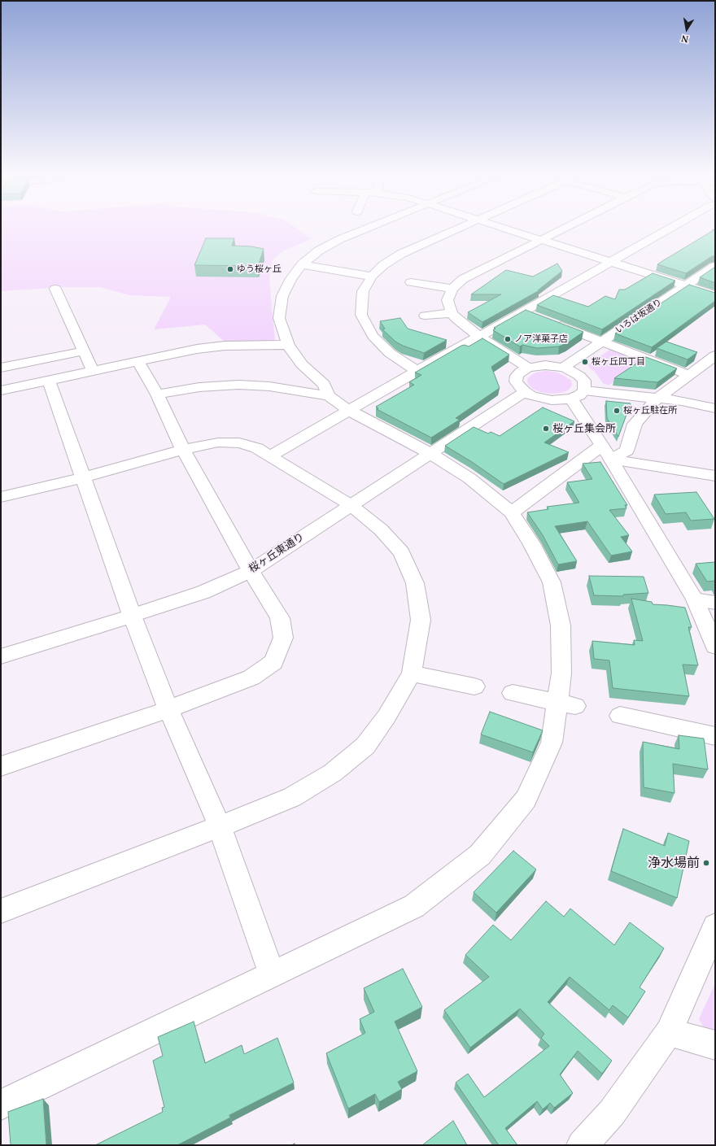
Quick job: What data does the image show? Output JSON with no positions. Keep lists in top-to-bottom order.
{
  "streets": {
    "street": ["いろは坂通り", "桜ヶ丘東通り"]
  },
  "places": [
    "ゆう桜ヶ丘",
    "ノア洋菓子店",
    "桜ヶ丘四丁目",
    "桜ヶ丘駐在所",
    "桜ヶ丘集会所",
    "浄水場前"
  ],
  "north": "bottom"
}
